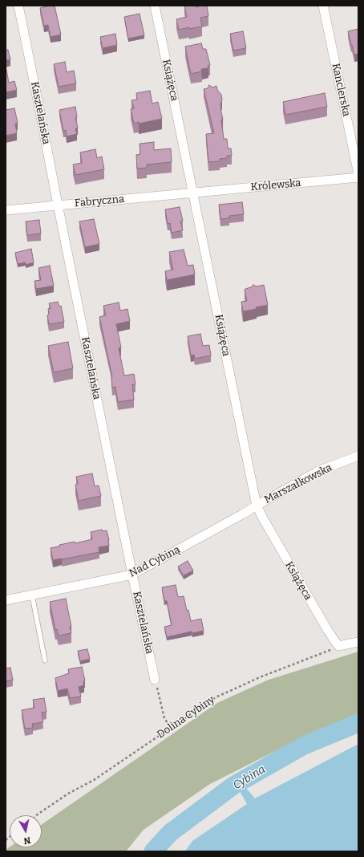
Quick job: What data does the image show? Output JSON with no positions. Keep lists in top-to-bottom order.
{
  "streets": {
    "street": [
      "Książęca",
      "Kanclerska",
      "Kasztelańska",
      "Królewska",
      "Fabryczna",
      "Marszałkowska",
      "Nad Cybiną"
    ],
    "path": ["Dolina Cybiny"]
  },
  "crossings": [
    ["Książęca", "Królewska"],
    ["Książęca", "Fabryczna"],
    ["Książęca", "Marszałkowska"],
    ["Książęca", "Nad Cybiną"],
    ["Książęca", "Dolina Cybiny"],
    ["Kasztelańska", "Fabryczna"],
    ["Kasztelańska", "Nad Cybiną"],
    ["Królewska", "Fabryczna"],
    ["Marszałkowska", "Nad Cybiną"]
  ],
  "water": ["Cybina"],
  "north": "bottom"
}
